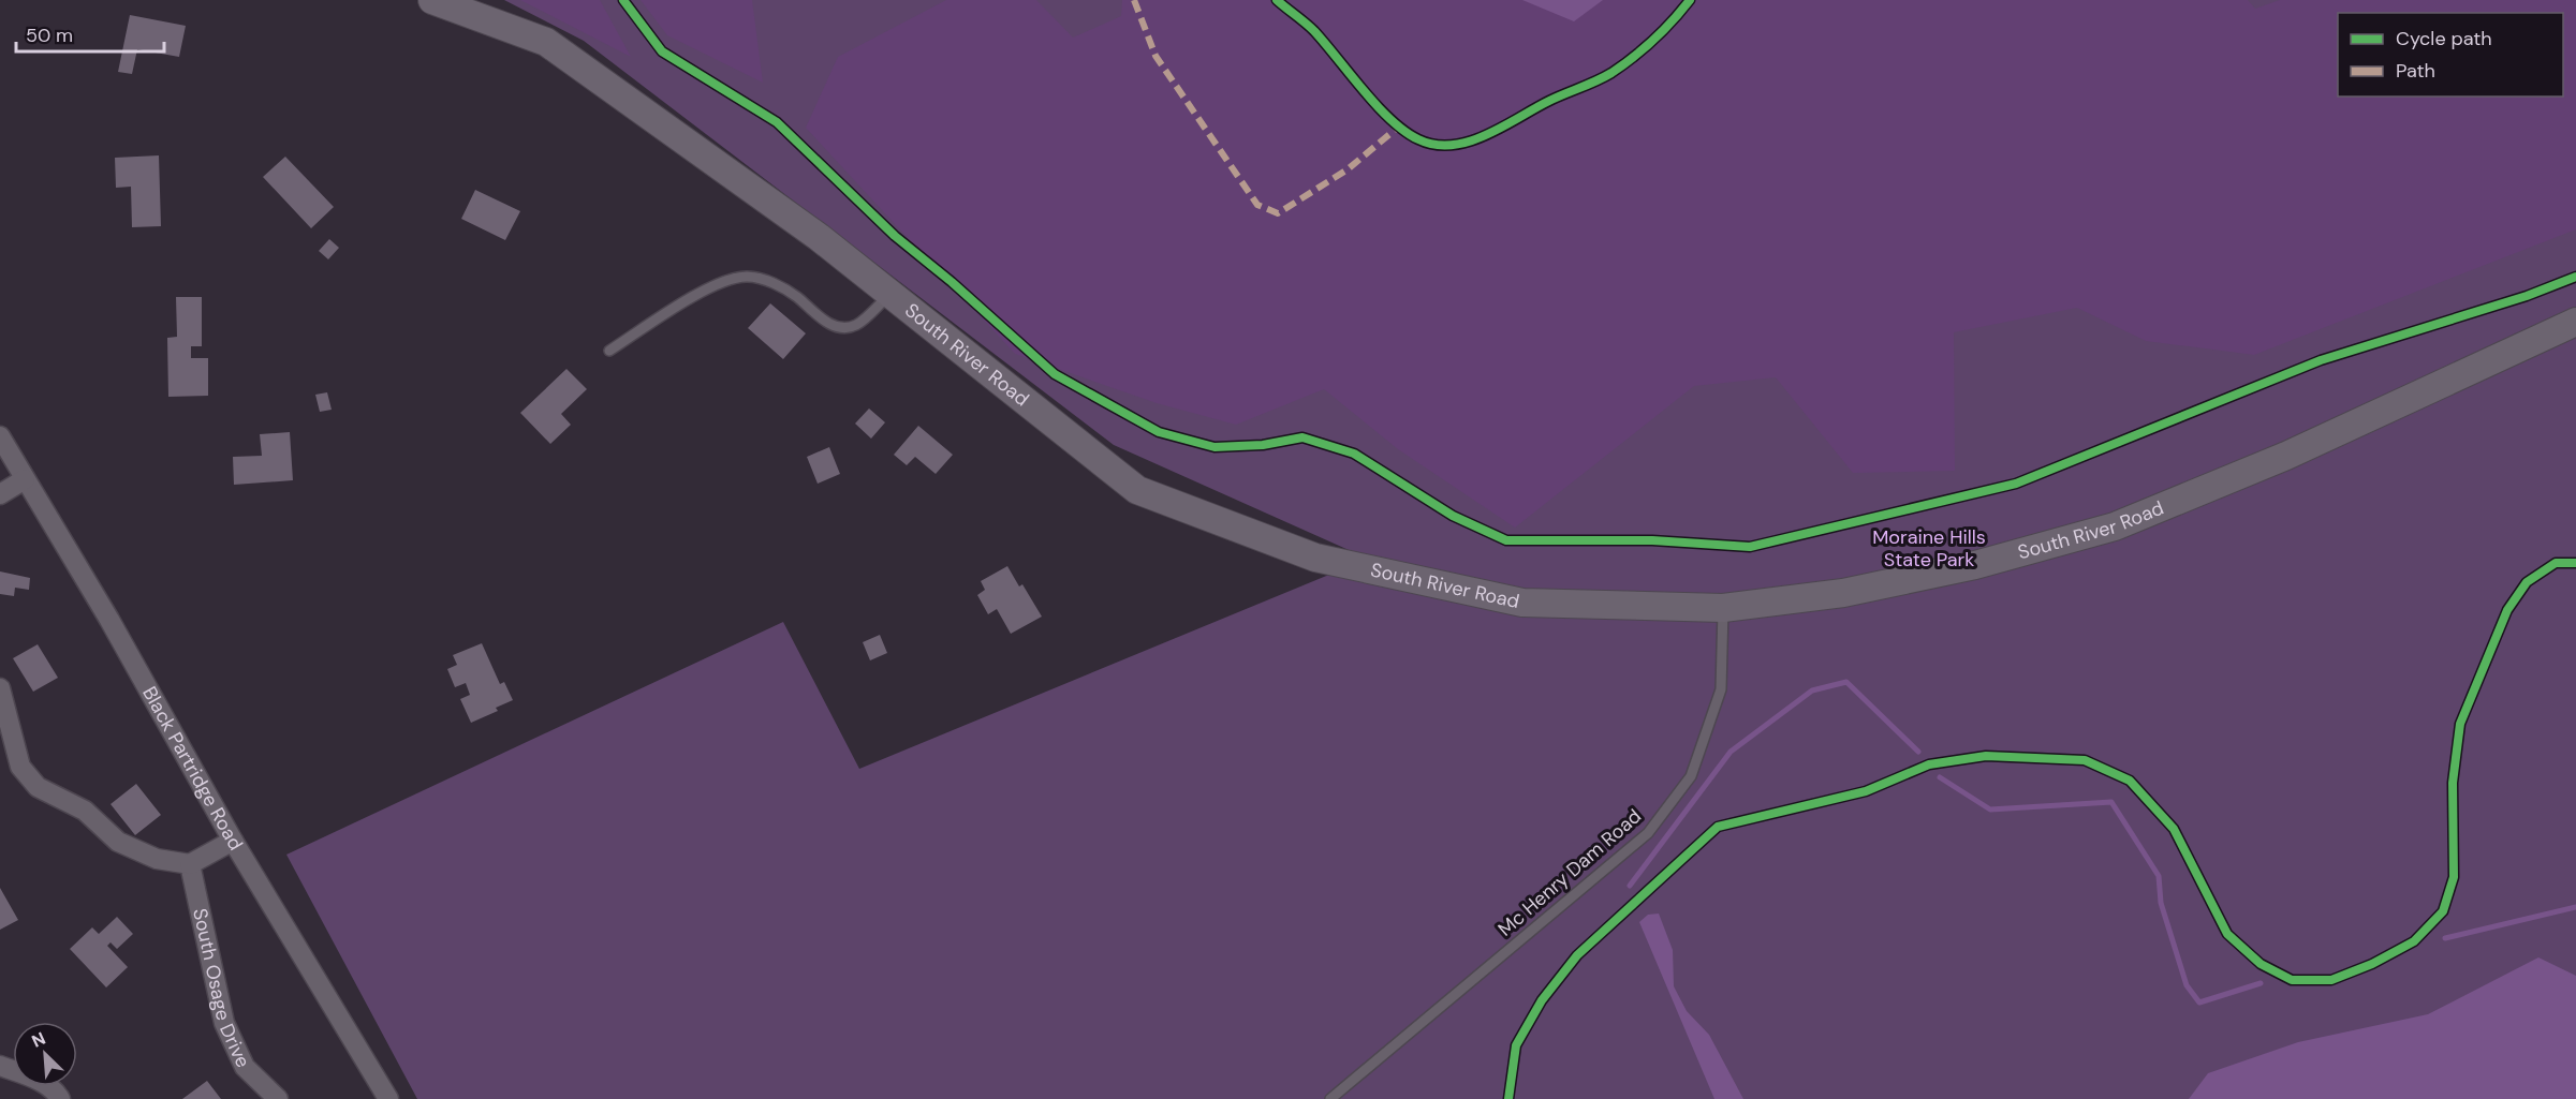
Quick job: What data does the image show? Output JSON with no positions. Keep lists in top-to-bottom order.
{
  "streets": {
    "street": ["South River Road", "Black Partridge Road", "South Osage Drive"],
    "lane": ["Mc Henry Dam Road"]
  },
  "crossings": [
    ["South River Road", "Mc Henry Dam Road"]
  ],
  "parks": ["Moraine Hills State Park"],
  "legend": ["Cycle path", "Path"],
  "scale_bar": "50 m",
  "north": "top left"
}
